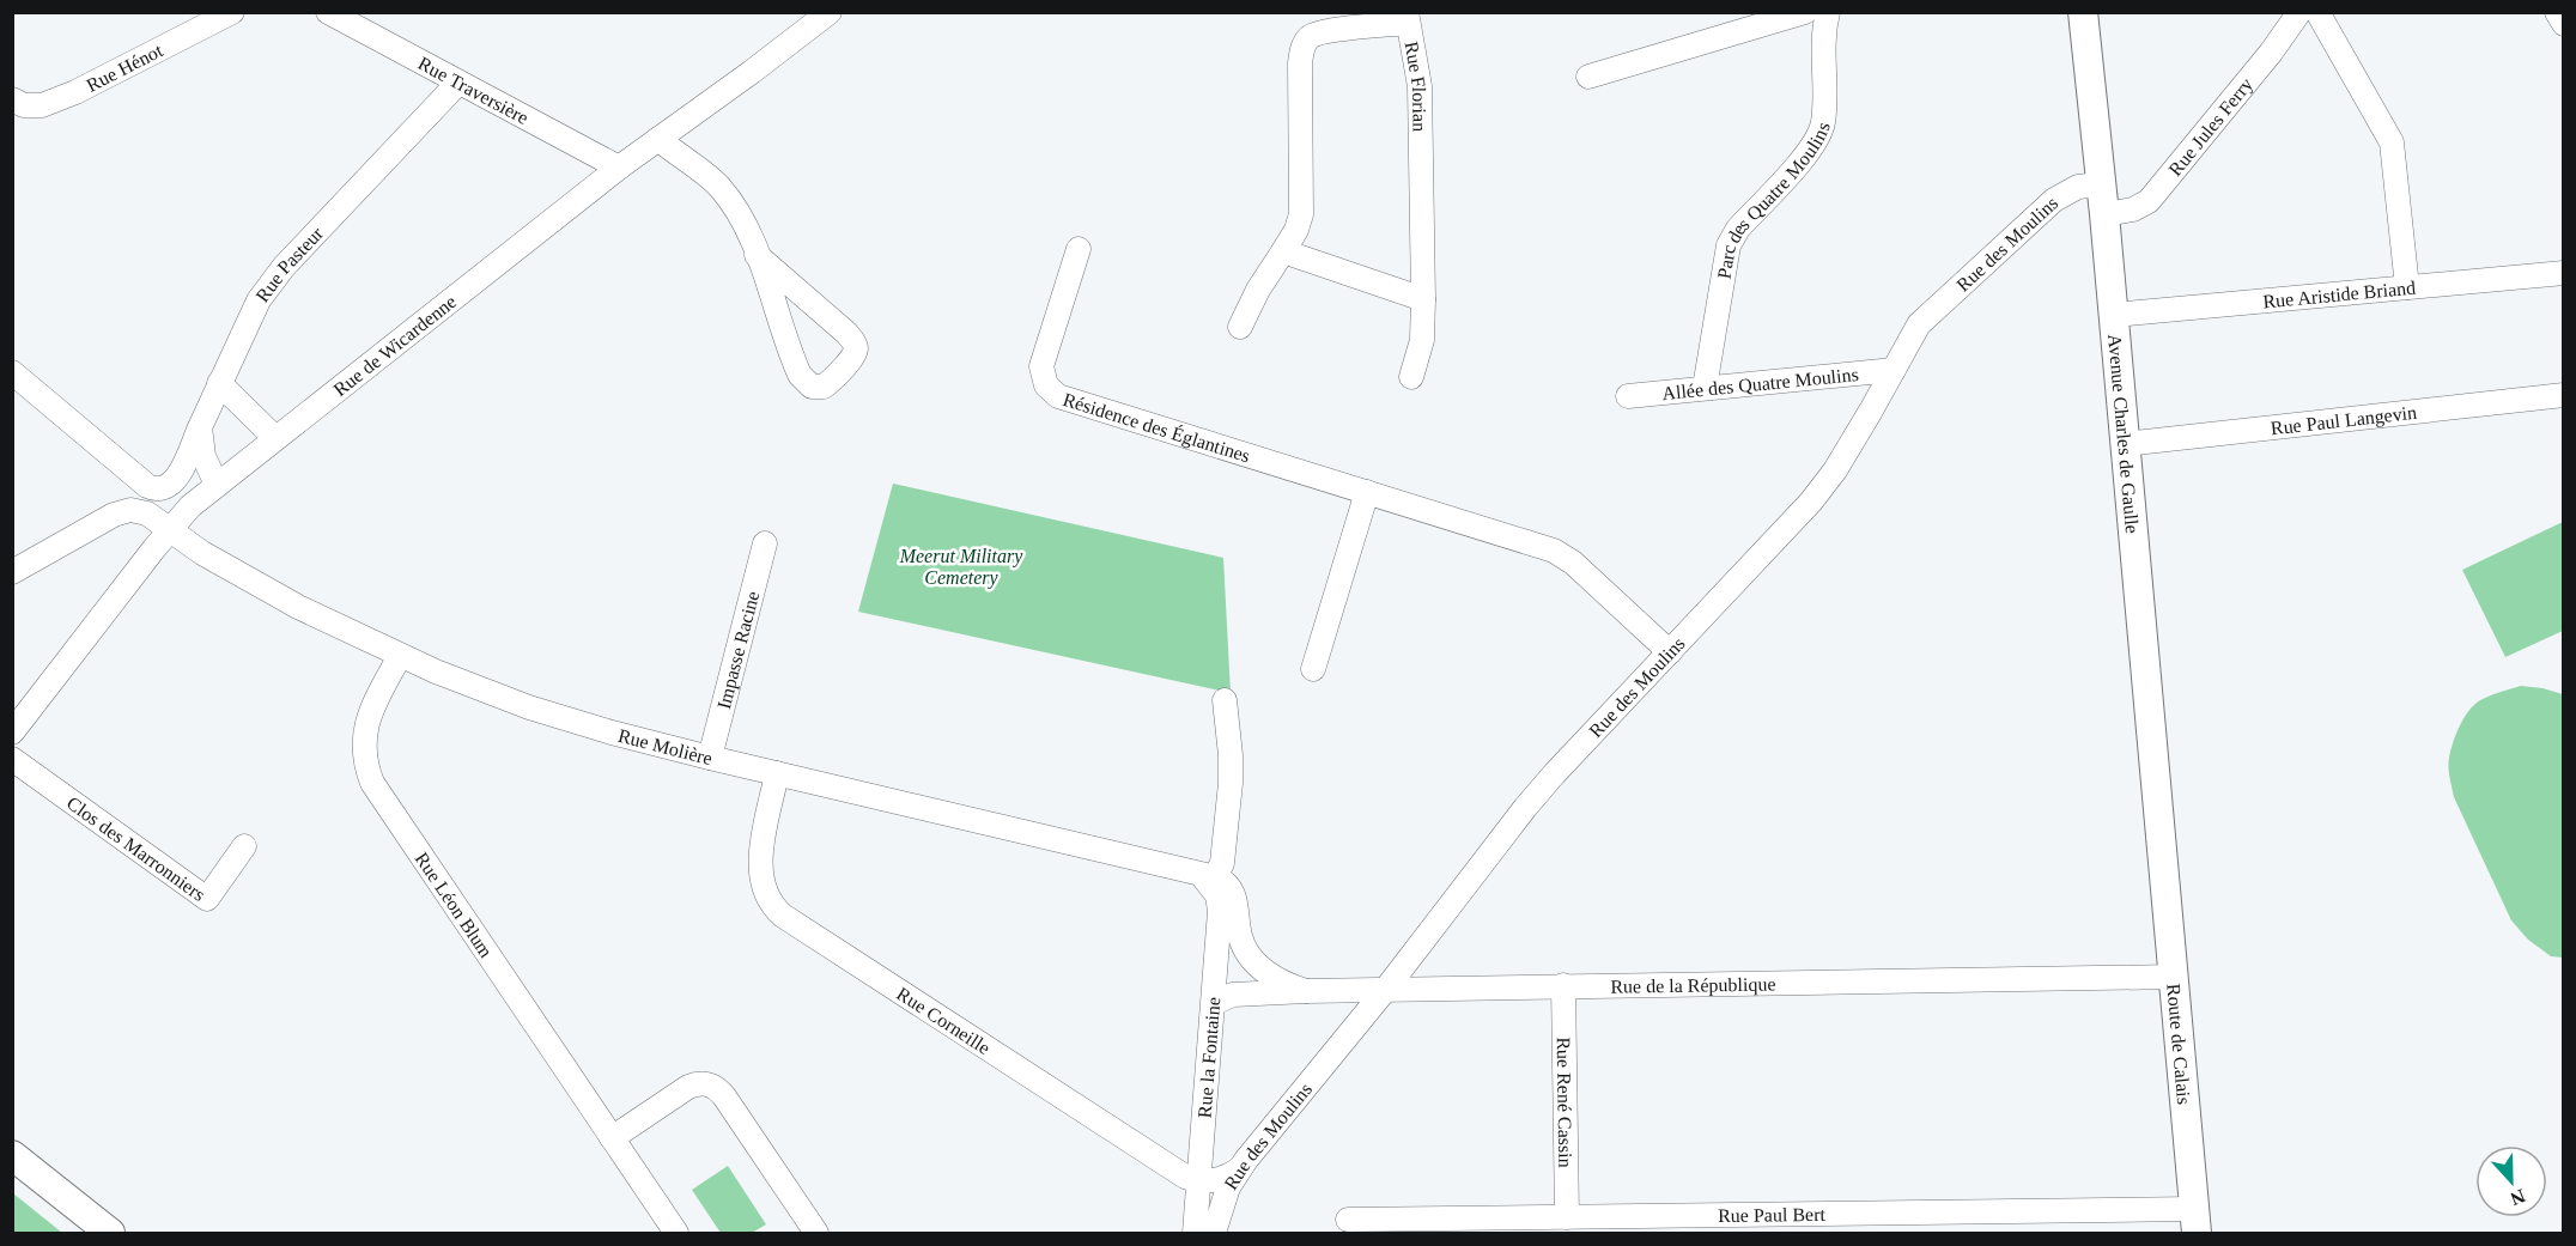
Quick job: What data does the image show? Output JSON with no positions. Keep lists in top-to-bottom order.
{
  "streets": {
    "main road": ["Avenue Charles de Gaulle", "Route de Calais"],
    "street": [
      "Rue Hénot",
      "Rue Florian",
      "Rue Traversière",
      "Rue Jules Ferry",
      "Parc des Quatre Moulins",
      "Rue des Moulins",
      "Rue Pasteur",
      "Rue Aristide Briand",
      "Rue de Wicardenne",
      "Allée des Quatre Moulins",
      "Rue Paul Langevin",
      "Résidence des Églantines",
      "Impasse Racine",
      "Rue Molière",
      "Clos des Marronniers",
      "Rue Léon Blum",
      "Rue de la République",
      "Rue Corneille",
      "Rue la Fontaine",
      "Rue René Cassin",
      "Rue Paul Bert"
    ]
  },
  "crossings": [
    ["Rue Traversière", "Rue Pasteur"],
    ["Rue Traversière", "Rue de Wicardenne"],
    ["Rue Jules Ferry", "Avenue Charles de Gaulle"],
    ["Parc des Quatre Moulins", "Allée des Quatre Moulins"],
    ["Rue des Moulins", "Allée des Quatre Moulins"],
    ["Rue des Moulins", "Résidence des Églantines"],
    ["Rue des Moulins", "Avenue Charles de Gaulle"],
    ["Rue des Moulins", "Rue de la République"],
    ["Rue Aristide Briand", "Avenue Charles de Gaulle"],
    ["Rue de Wicardenne", "Rue Molière"],
    ["Rue Paul Langevin", "Avenue Charles de Gaulle"],
    ["Avenue Charles de Gaulle", "Route de Calais"],
    ["Impasse Racine", "Rue Molière"],
    ["Rue Molière", "Rue Léon Blum"],
    ["Rue Molière", "Rue Corneille"],
    ["Rue Molière", "Rue la Fontaine"],
    ["Rue de la République", "Route de Calais"],
    ["Rue de la République", "Rue la Fontaine"],
    ["Rue de la République", "Rue René Cassin"],
    ["Rue Corneille", "Rue la Fontaine"],
    ["Route de Calais", "Rue Paul Bert"],
    ["Rue René Cassin", "Rue Paul Bert"]
  ],
  "parks": ["Meerut Military Cemetery"],
  "north": "bottom"
}
